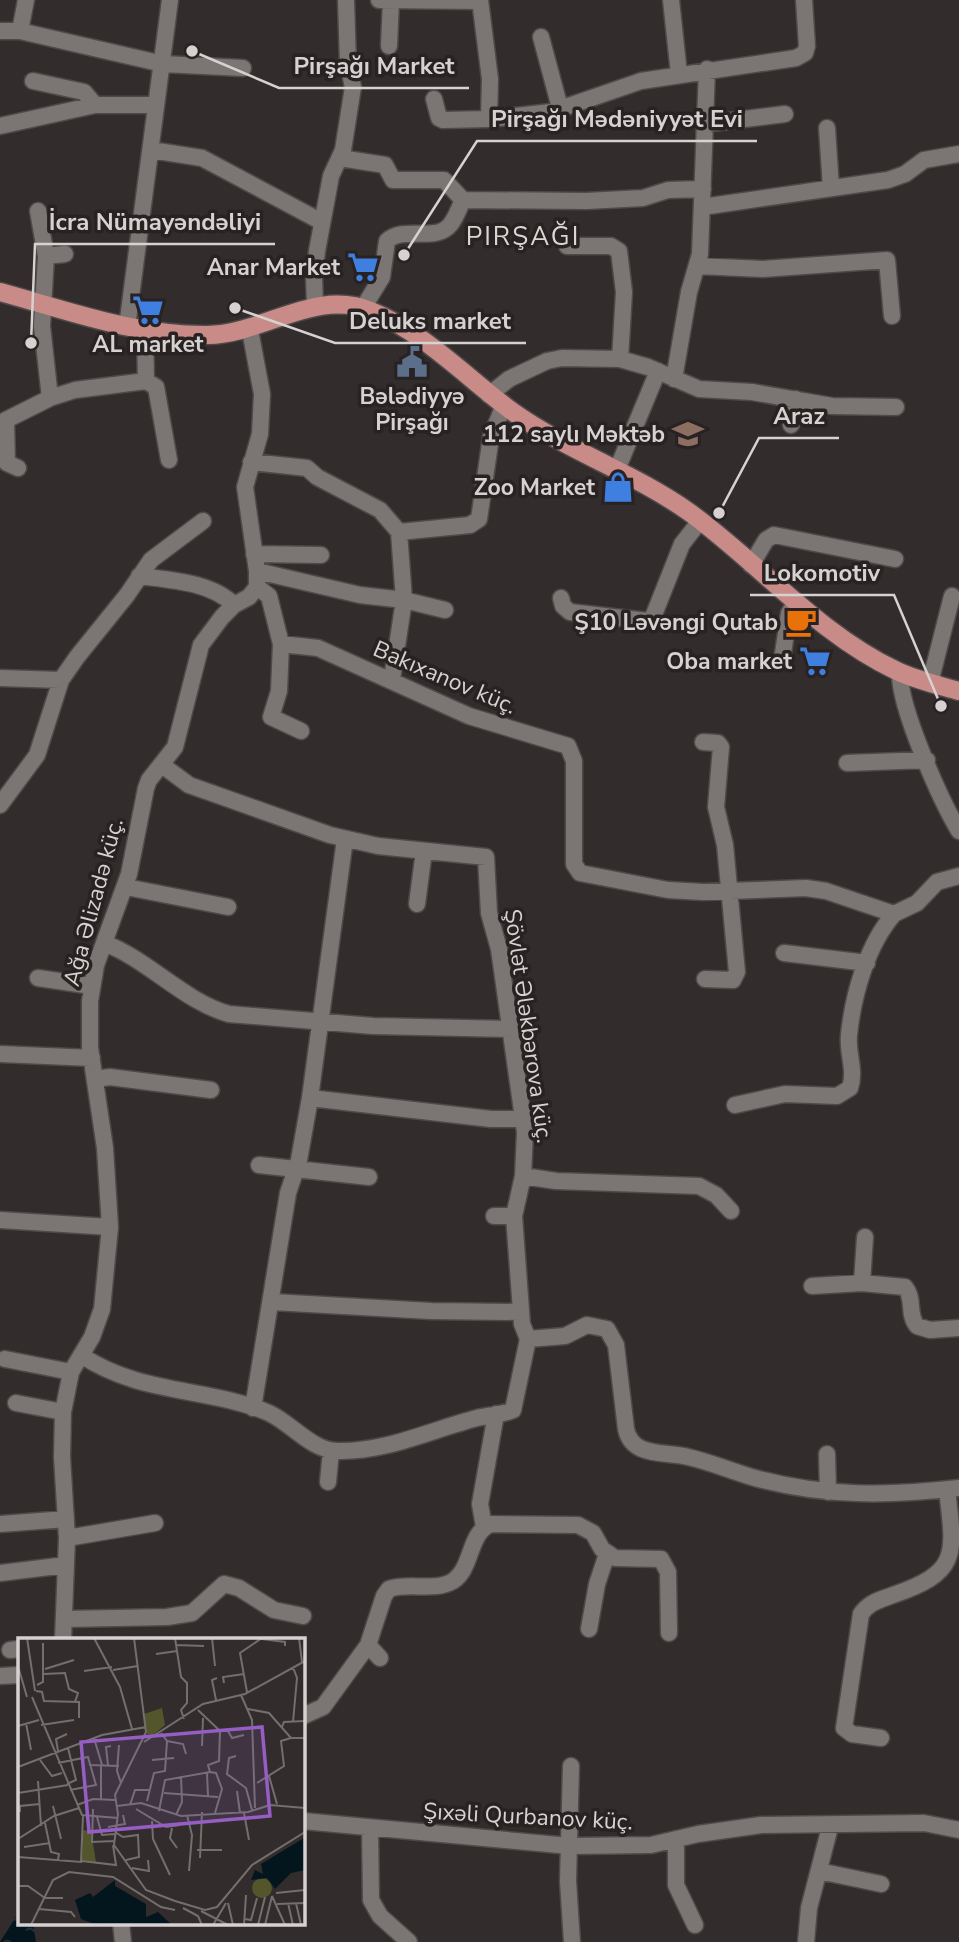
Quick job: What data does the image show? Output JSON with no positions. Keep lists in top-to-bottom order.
{
  "streets": {
    "street": [
      "Bakıxanov küç.",
      "Ağa Əlizadə küç.",
      "Şövlət Ələkbərova küç.",
      "Şıxəli Qurbanov küç."
    ]
  },
  "crossings": [
    ["Ağa Əlizadə küç.", "Şövlət Ələkbərova küç."]
  ],
  "districts": ["PIRŞAĞI"],
  "places": {
    "other": [
      "Pirşağı Market",
      "Pirşağı Mədəniyyət Evi",
      "Deluks market",
      "İcra Nümayəndəliyi",
      "Araz",
      "Lokomotiv"
    ],
    "supermarket": ["Anar Market", "AL market", "Oba market"],
    "public building": ["Bələdiyyə Pirşağı"],
    "school or university": ["112 saylı Məktəb"],
    "shop": ["Zoo Market"],
    "cafe": ["Ş10 Ləvəngi Qutab"]
  }
}
